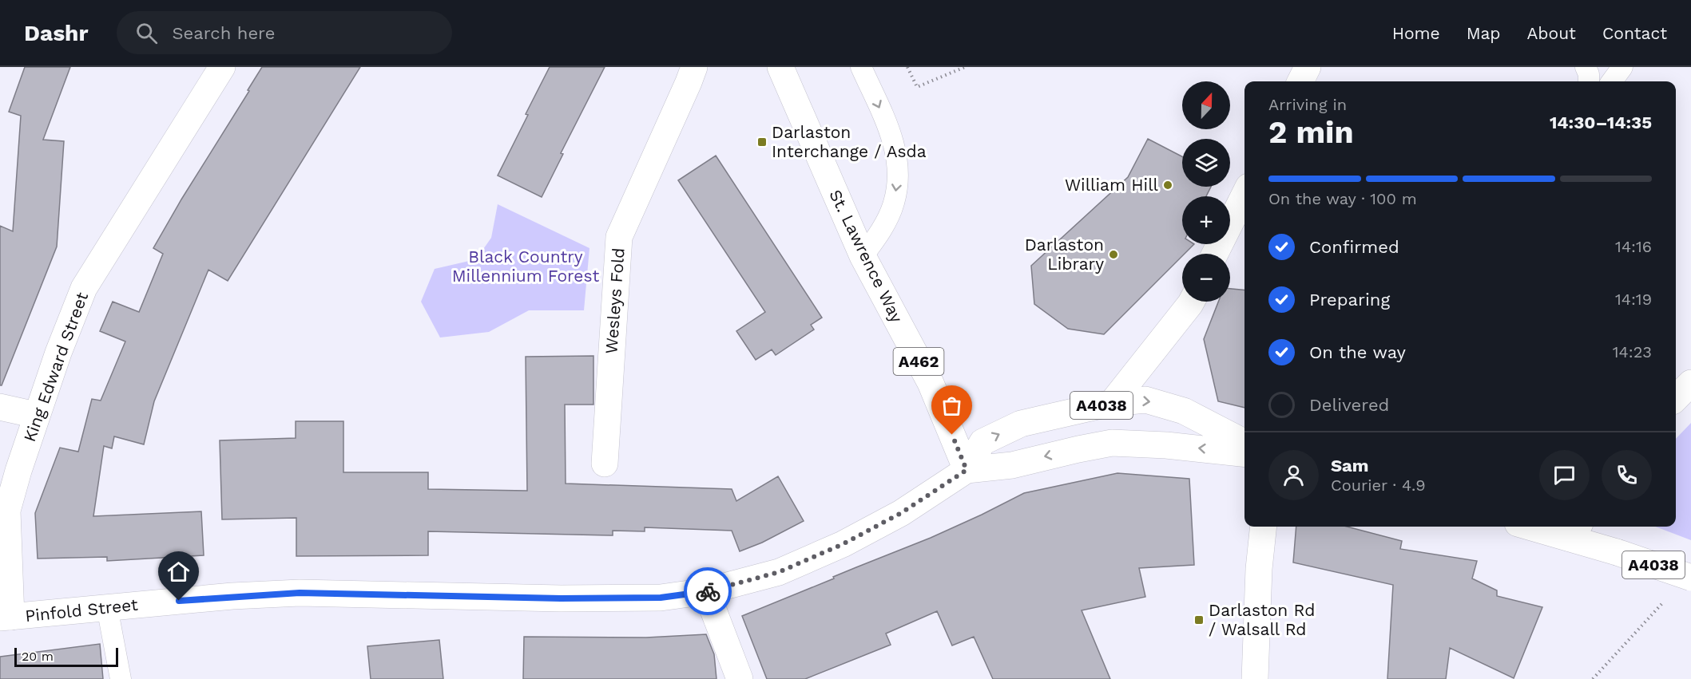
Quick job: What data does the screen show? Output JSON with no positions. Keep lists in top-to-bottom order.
{
  "streets": {
    "main road": [
      "St. Lawrence Way",
      "Wesleys Fold",
      "A462",
      "King Edward Street",
      "A4038",
      "Pinfold Street"
    ]
  },
  "crossings": [
    ["St. Lawrence Way", "A4038"],
    ["St. Lawrence Way", "Pinfold Street"],
    ["King Edward Street", "Pinfold Street"],
    ["A4038", "Pinfold Street"]
  ],
  "parks": ["Black Country Millennium Forest"],
  "places": {
    "transit": ["Darlaston Interchange / Asda", "Darlaston Rd / Walsall Rd"],
    "other": ["William Hill", "Darlaston Library"]
  },
  "scale_bar": "20 m",
  "north": "top",
  "page": {
    "header": "Dashr",
    "search": "Search here",
    "nav": [
      "Home",
      "Map",
      "About",
      "Contact"
    ],
    "map_buttons": ["+", "−"],
    "heading": ["2 min", "Arriving in", "14:30–14:35"],
    "panel": ["Sam", "Courier · 4.9"],
    "bar": "On the way · 100 m",
    "list": [
      ["Confirmed", "14:16"],
      ["Preparing", "14:19"],
      ["On the way", "14:23"],
      "Delivered"
    ],
    "scale": "20 m"
  }
}
